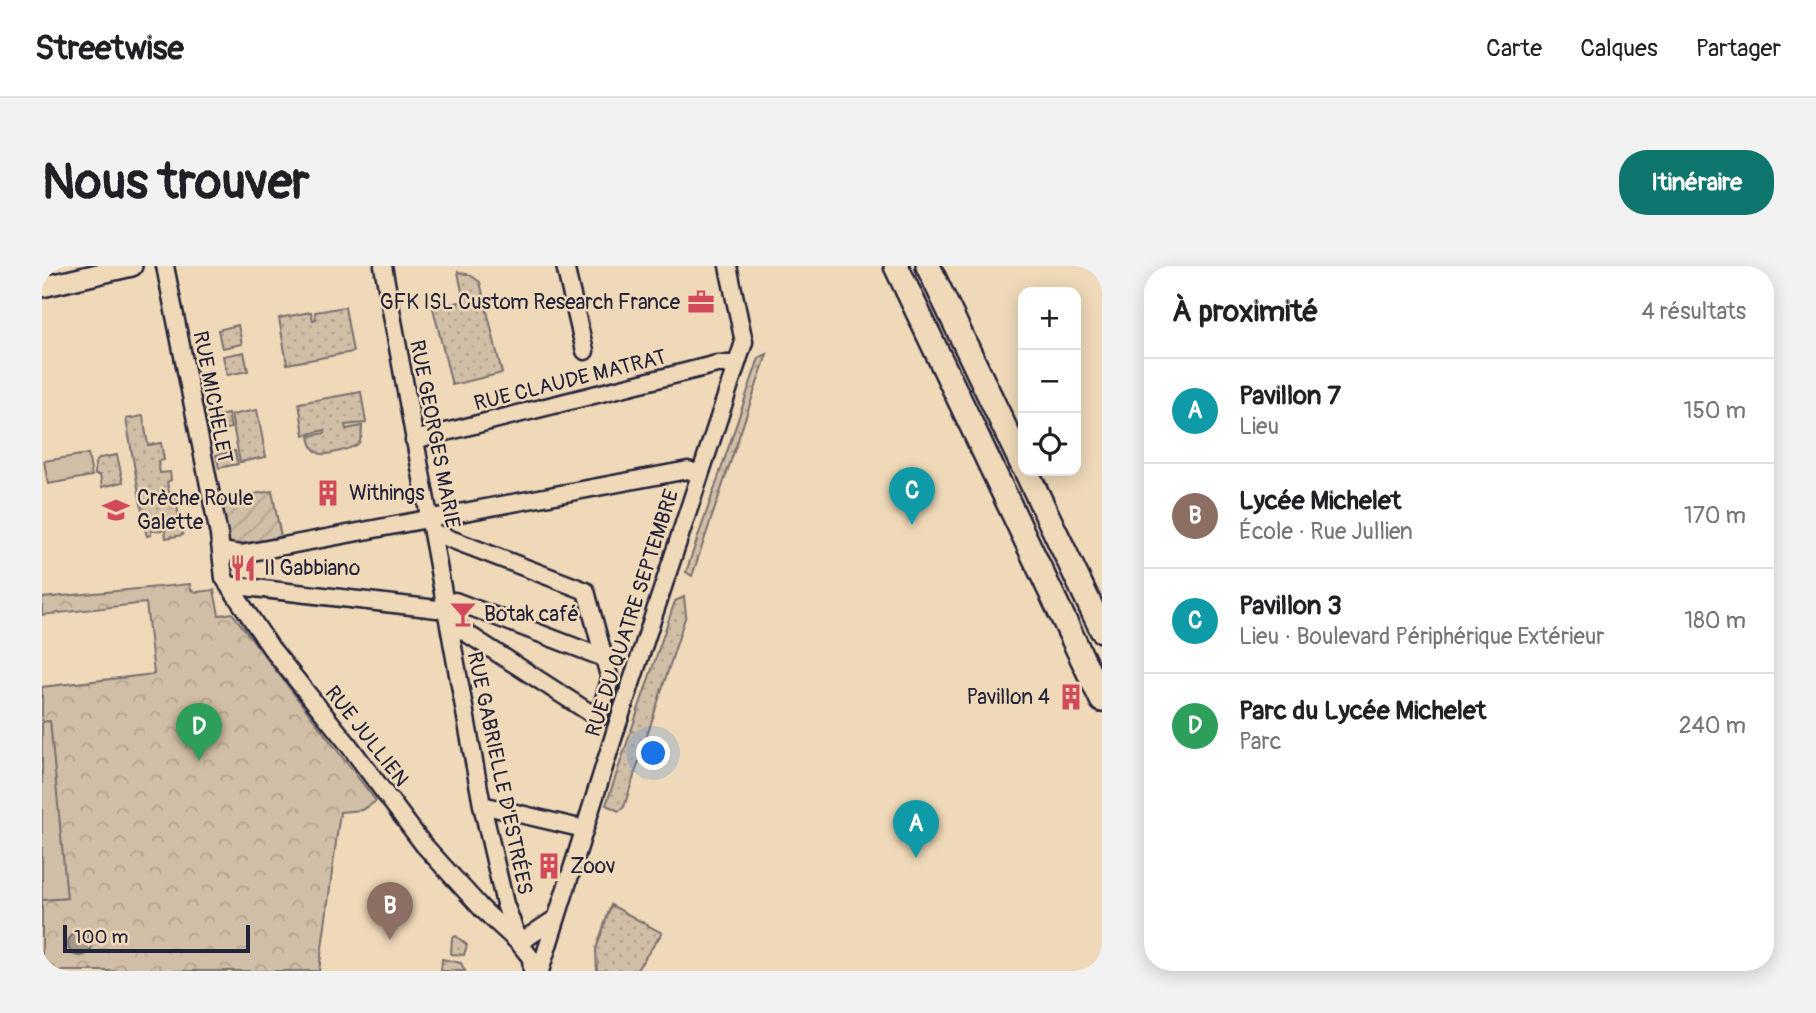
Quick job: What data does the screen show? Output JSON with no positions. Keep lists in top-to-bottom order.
{
  "streets": {
    "street": [
      "RUE CLAUDE MATRAT",
      "RUE MICHELET",
      "RUE GEORGES MARIE",
      "RUE DU QUATRE SEPTEMBRE",
      "RUE JULLIEN",
      "RUE GABRIELLE D'ESTRÉES"
    ]
  },
  "crossings": [
    ["RUE CLAUDE MATRAT", "RUE GEORGES MARIE"],
    ["RUE CLAUDE MATRAT", "RUE DU QUATRE SEPTEMBRE"],
    ["RUE MICHELET", "RUE JULLIEN"],
    ["RUE GEORGES MARIE", "RUE GABRIELLE D'ESTRÉES"],
    ["RUE JULLIEN", "RUE GABRIELLE D'ESTRÉES"]
  ],
  "places": {
    "office": ["GFK ISL Custom Research France"],
    "building": ["Withings", "Pavillon 4", "Zoov"],
    "school or university": ["Crèche Roule Galette"],
    "restaurant": ["Il Gabbiano"],
    "bar": ["Botak café"]
  },
  "scale_bar": "100 m",
  "page": {
    "header": "Streetwise",
    "nav": ["Carte", "Calques", "Partager"],
    "buttons": "Itinéraire",
    "title": "Nous trouver",
    "heading": ["À proximité", "4 résultats"],
    "map_buttons": ["+", "−"],
    "list": [
      {
        "mark": "A",
        "name": "Pavillon 7",
        "note": "Lieu",
        "value": "150 m"
      },
      {
        "mark": "B",
        "name": "Lycée Michelet",
        "note": "École · Rue Jullien",
        "value": "170 m"
      },
      {
        "mark": "C",
        "name": "Pavillon 3",
        "note": "Lieu · Boulevard Périphérique Extérieur",
        "value": "180 m"
      },
      {
        "mark": "D",
        "name": "Parc du Lycée Michelet",
        "note": "Parc",
        "value": "240 m"
      }
    ],
    "pins": [
      "C",
      "D",
      "A",
      "B"
    ],
    "scale": "100 m"
  }
}
